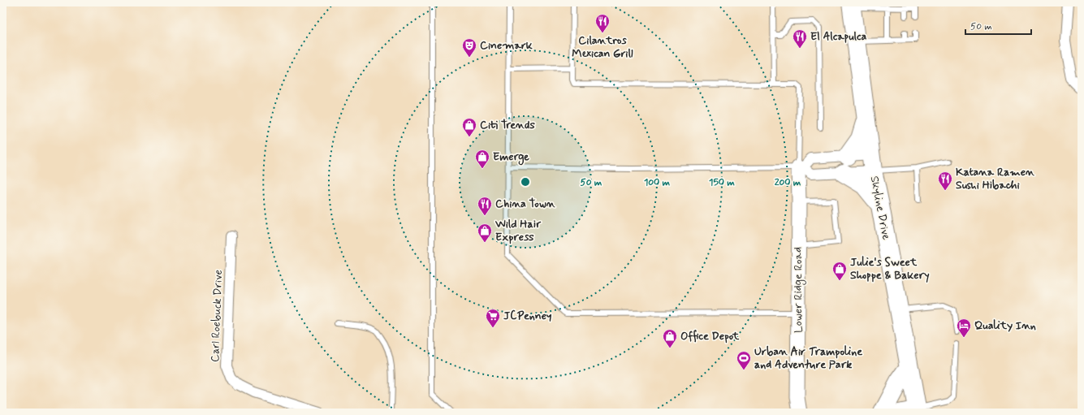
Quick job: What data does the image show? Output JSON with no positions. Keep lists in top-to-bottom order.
{
  "streets": {
    "highway": ["Skyline Drive"],
    "street": ["Lower Ridge Road", "Carl Roebuck Drive"]
  },
  "places": {
    "restaurant": [
      "Cilantros Mexican Grill",
      "El Alcapulca",
      "Katana Ramen Sushi Hibachi",
      "China Town"
    ],
    "theatre": ["Cinemark"],
    "shop": [
      "Citi Trends",
      "Emerge",
      "Wild Hair Express",
      "Julie's Sweet Shoppe & Bakery",
      "Office Depot"
    ],
    "supermarket": ["JCPenney"],
    "hotel": ["Quality Inn"],
    "sports": ["Urban Air Trampoline and Adventure Park"]
  },
  "scale_bar": "50 m",
  "rings": [
    "50 m",
    "100 m",
    "150 m",
    "200 m"
  ]
}
